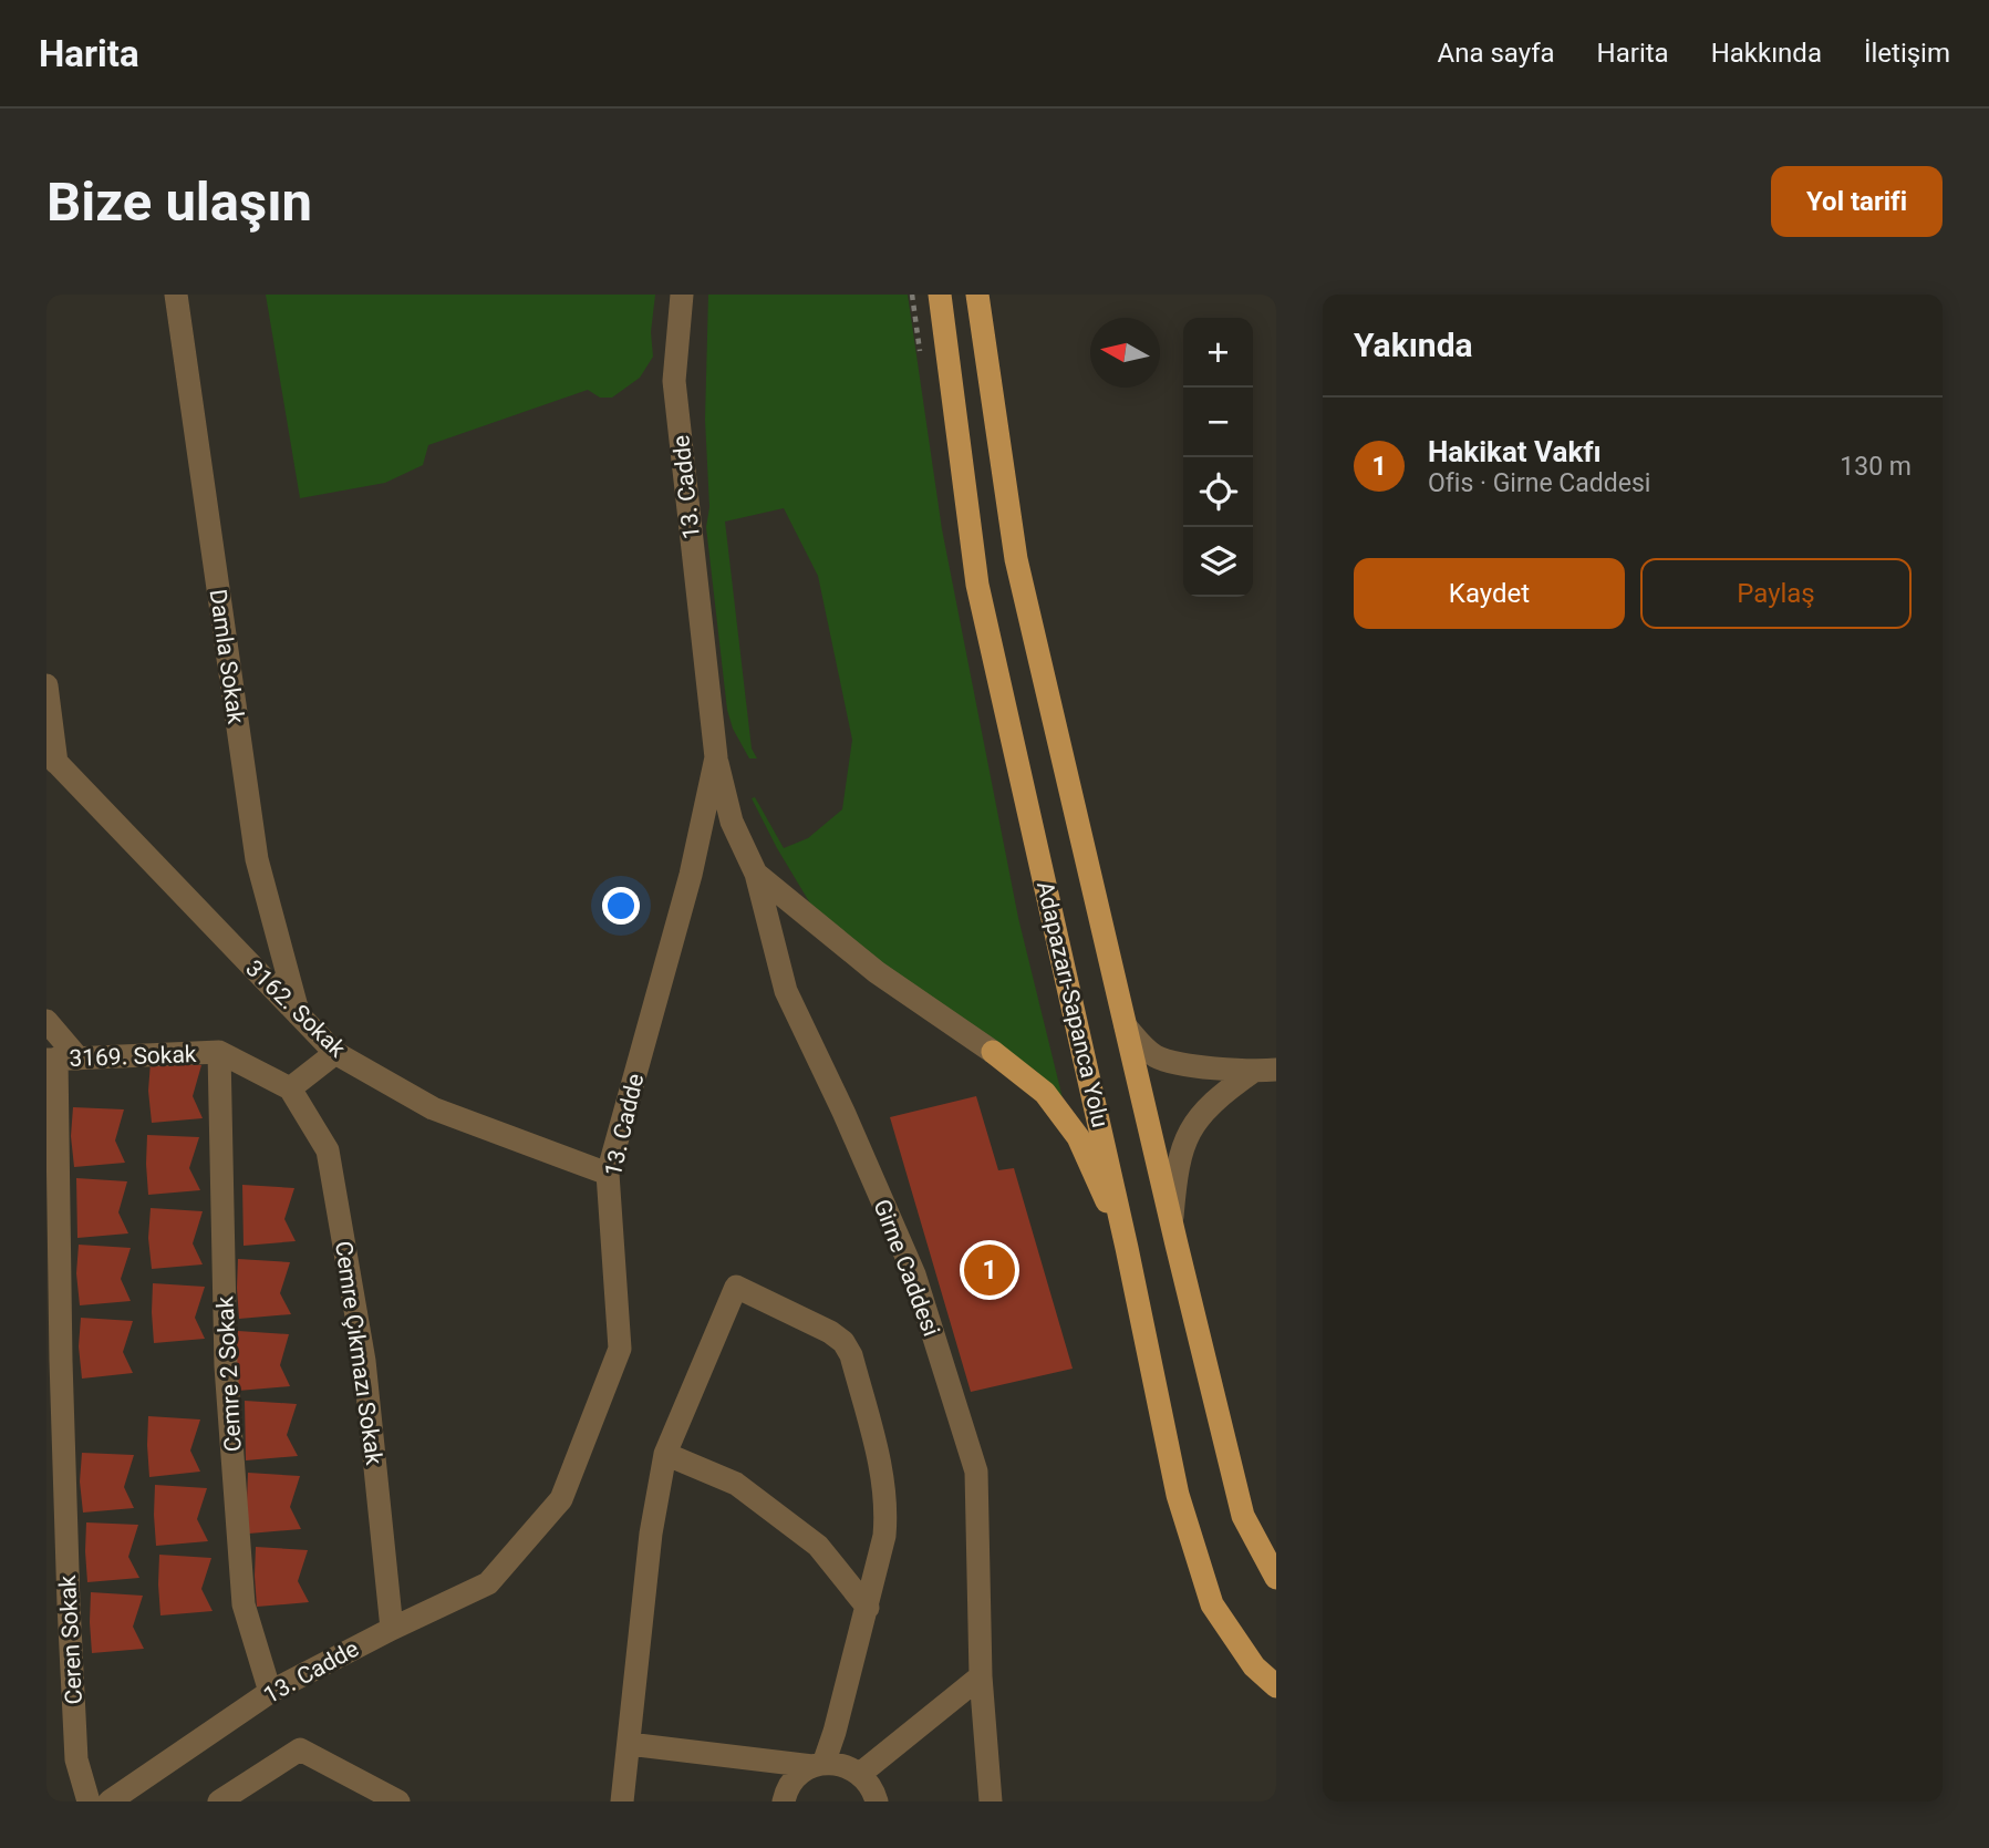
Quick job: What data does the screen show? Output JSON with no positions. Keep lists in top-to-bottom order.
{
  "streets": {
    "main road": ["Adapazarı-Sapanca Yolu"],
    "street": [
      "13. Cadde",
      "Damla Sokak",
      "3162. Sokak",
      "3169. Sokak",
      "Girne Caddesi",
      "Cemre Çıkmazı Sokak",
      "Cemre 2 Sokak",
      "Ceren Sokak"
    ]
  },
  "crossings": [
    ["13. Cadde", "3162. Sokak"],
    ["13. Cadde", "Girne Caddesi"],
    ["13. Cadde", "Cemre Çıkmazı Sokak"],
    ["13. Cadde", "Cemre 2 Sokak"],
    ["Damla Sokak", "3162. Sokak"],
    ["3169. Sokak", "Cemre 2 Sokak"],
    ["3169. Sokak", "Ceren Sokak"]
  ],
  "north": "left",
  "page": {
    "header": "Harita",
    "nav": [
      "Ana sayfa",
      "Harita",
      "Hakkında",
      "İletişim"
    ],
    "buttons": [
      "Yol tarifi",
      ["Kaydet", "Paylaş"]
    ],
    "title": "Bize ulaşın",
    "heading": "Yakında",
    "map_buttons": ["+", "−"],
    "list": [
      {
        "mark": "1",
        "name": "Hakikat Vakfı",
        "note": "Ofis · Girne Caddesi",
        "value": "130 m"
      }
    ],
    "pins": "1"
  }
}
